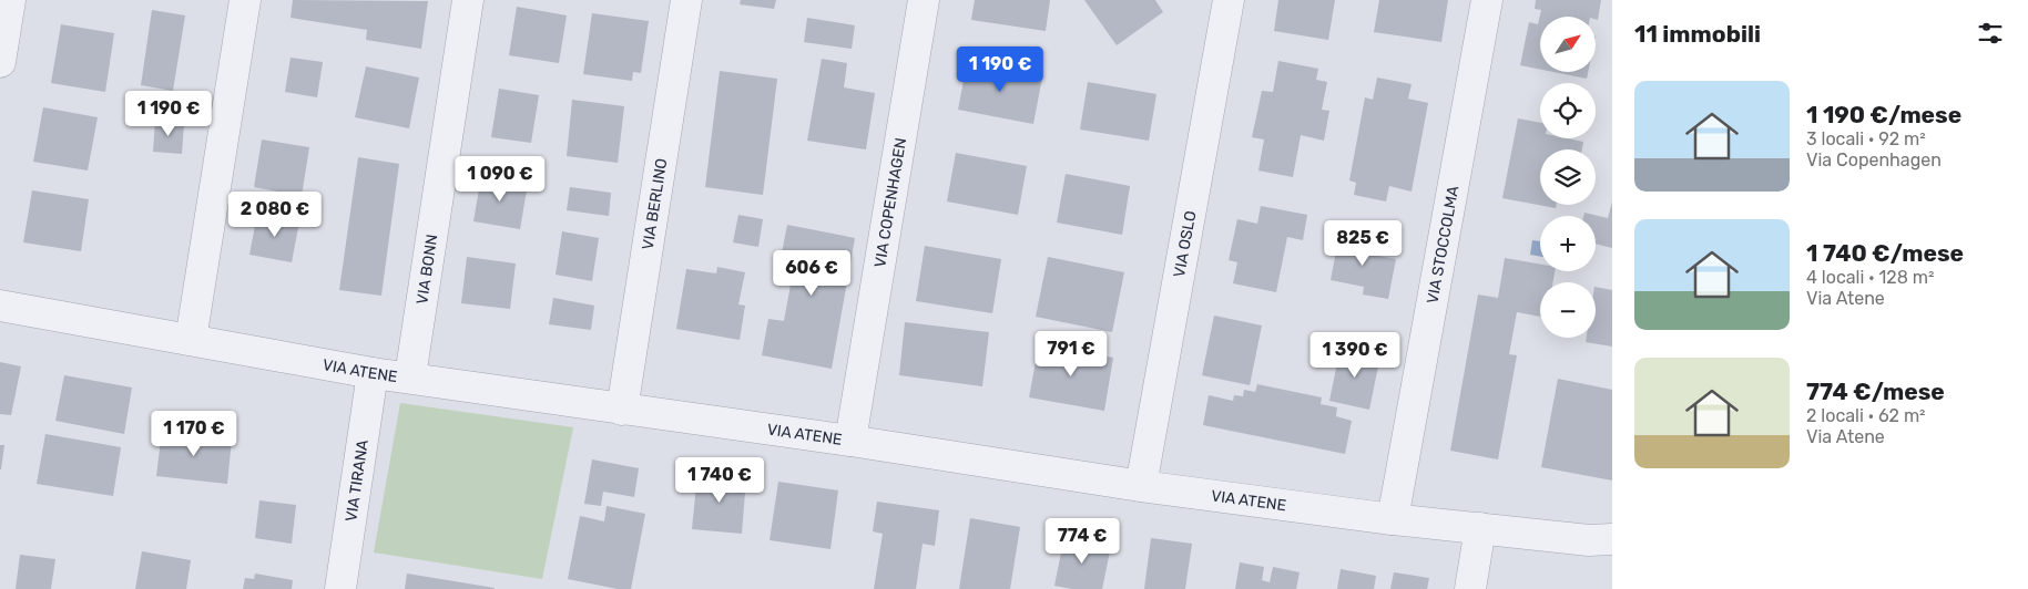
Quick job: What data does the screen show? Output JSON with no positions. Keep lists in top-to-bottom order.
{
  "streets": {
    "street": [
      "VIA COPENHAGEN",
      "VIA BERLINO",
      "VIA OSLO",
      "VIA STOCCOLMA",
      "VIA BONN",
      "VIA ATENE",
      "VIA TIRANA"
    ]
  },
  "crossings": [
    ["VIA COPENHAGEN", "VIA ATENE"],
    ["VIA BERLINO", "VIA ATENE"],
    ["VIA OSLO", "VIA ATENE"],
    ["VIA STOCCOLMA", "VIA ATENE"],
    ["VIA BONN", "VIA ATENE"],
    ["VIA ATENE", "VIA TIRANA"]
  ],
  "north": "top right",
  "page": {
    "heading": "11 immobili",
    "map_buttons": ["+", "−"],
    "price": [
      "1 190 €",
      "1 190 €",
      "1 090 €",
      "2 080 €",
      "825 €",
      "606 €",
      "791 €",
      "1 390 €",
      "1 170 €",
      "1 740 €",
      "774 €"
    ],
    "list": [
      {
        "name": "1 190 €/mese",
        "note": "3 locali · 92 m² · Via Copenhagen"
      },
      {
        "name": "1 740 €/mese",
        "note": "4 locali · 128 m² · Via Atene"
      },
      {
        "name": "774 €/mese",
        "note": "2 locali · 62 m² · Via Atene"
      }
    ]
  }
}
